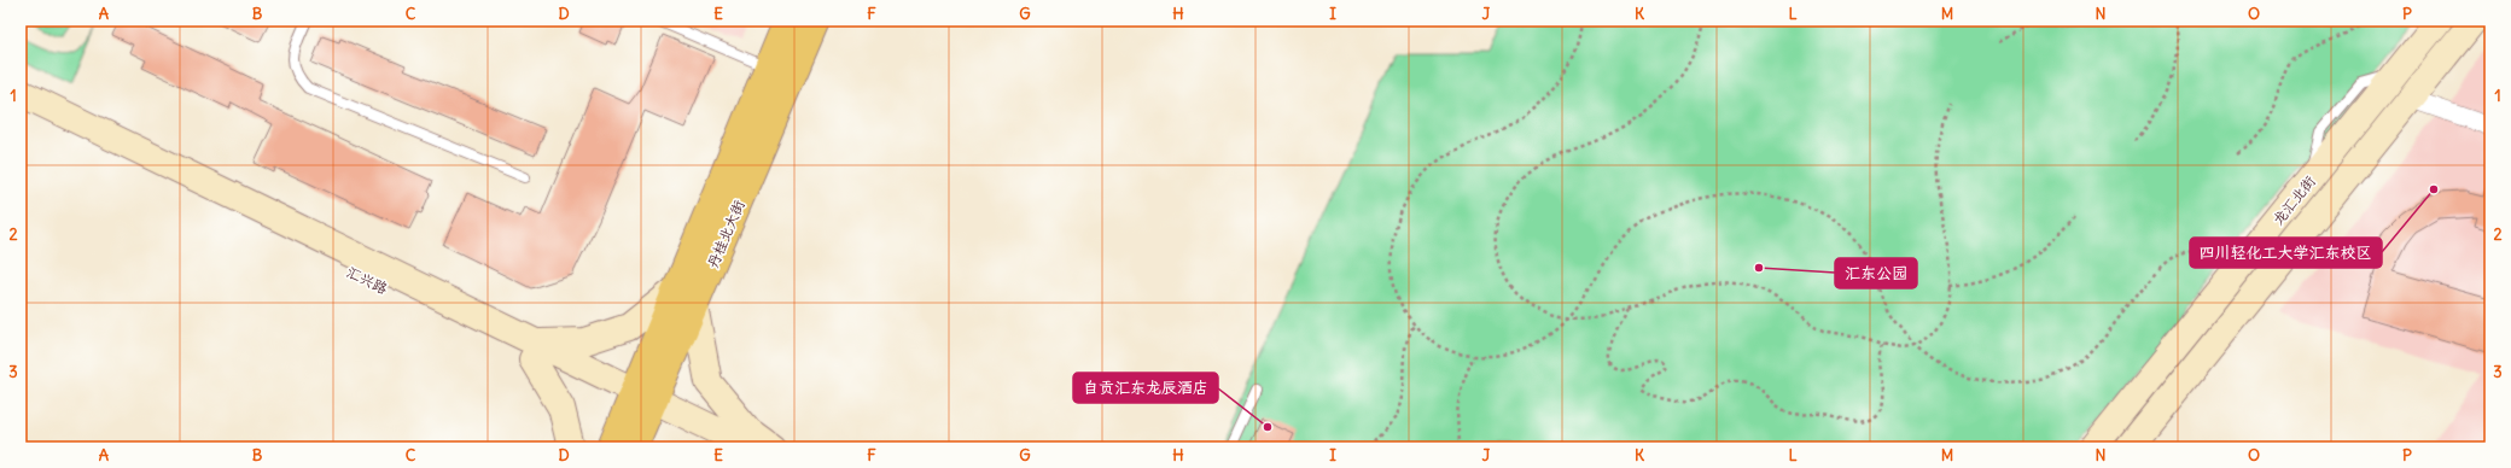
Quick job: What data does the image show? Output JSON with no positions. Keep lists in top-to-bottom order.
{
  "streets": {
    "main road": ["龙汇北街", "丹桂北大街", "汇兴路"]
  },
  "places": ["四川轻化工大学汇东校区", "汇东公园", "自贡汇东龙辰酒店"],
  "grid": {
    "columns": [
      "A",
      "B",
      "C",
      "D",
      "E",
      "F",
      "G",
      "H",
      "I",
      "J",
      "K",
      "L",
      "M",
      "N",
      "O",
      "P"
    ],
    "rows": ["1", "2", "3"]
  }
}
